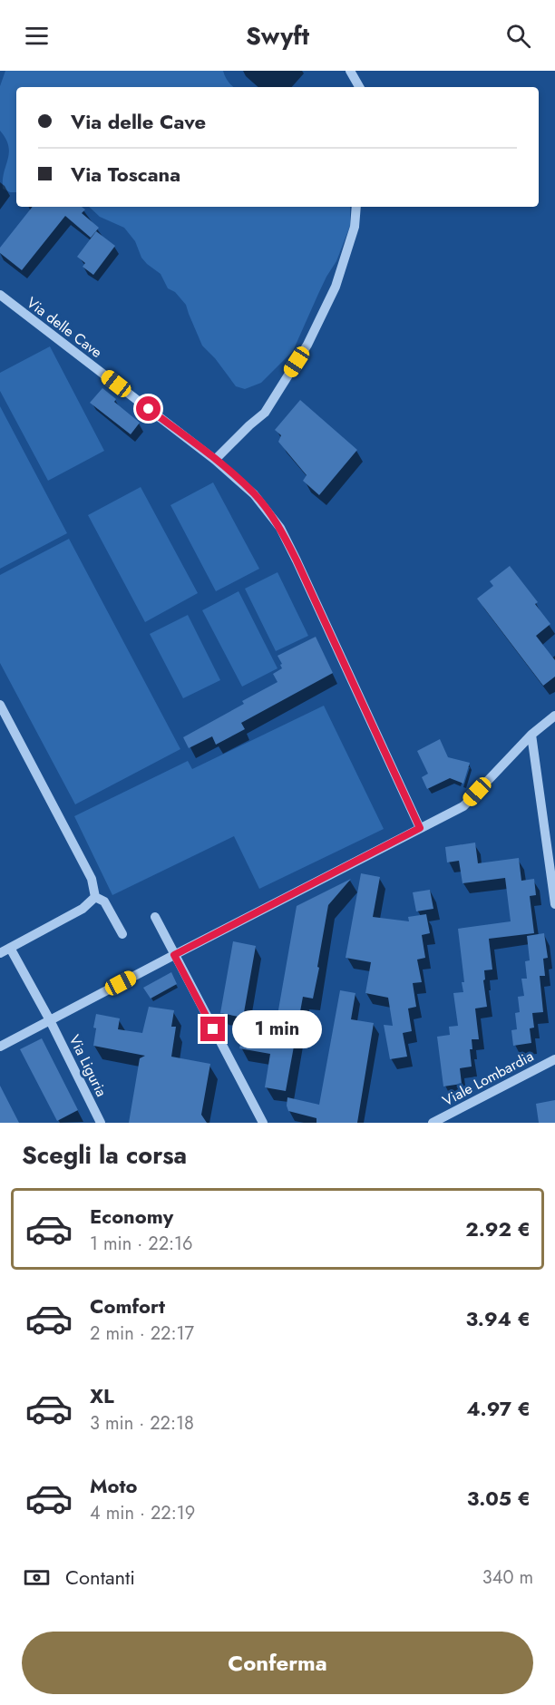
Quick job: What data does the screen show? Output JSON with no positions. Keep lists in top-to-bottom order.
{
  "streets": {
    "street": ["Via delle Cave", "Via Liguria", "Viale Lombardia"]
  },
  "page": {
    "header": "Swyft",
    "banner": ["Via delle Cave", "Via Toscana"],
    "bubble": "1 min",
    "heading": "Scegli la corsa",
    "list": [
      {
        "name": "Economy",
        "note": "1 min · 22:16",
        "value": "2.92 €"
      },
      {
        "name": "Comfort",
        "note": "2 min · 22:17",
        "value": "3.94 €"
      },
      {
        "name": "XL",
        "note": "3 min · 22:18",
        "value": "4.97 €"
      },
      {
        "name": "Moto",
        "note": "4 min · 22:19",
        "value": "3.05 €"
      }
    ],
    "pay": ["Contanti", "340 m"],
    "buttons": "Conferma"
  }
}
